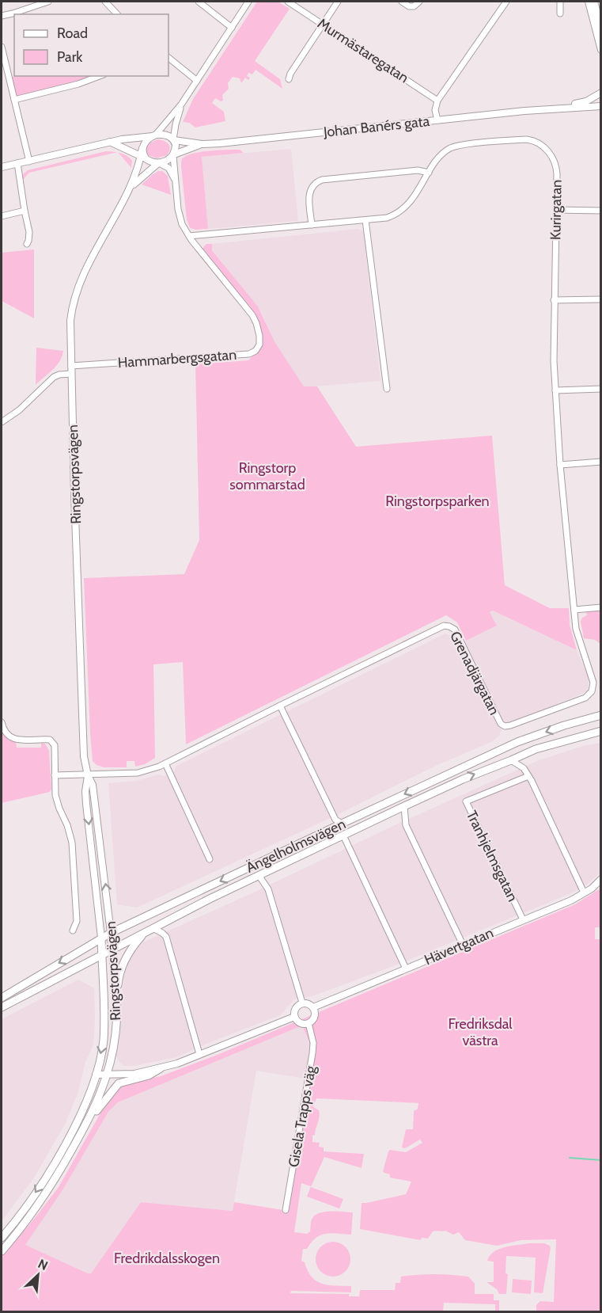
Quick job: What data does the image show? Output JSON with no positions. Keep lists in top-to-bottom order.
{
  "streets": {
    "main road": ["Ringstorpsvägen", "Ängelholmsvägen"],
    "street": [
      "Murmästaregatan",
      "Johan Banérs gata",
      "Kurirgatan",
      "Hammarbergsgatan",
      "Grenadjärgatan",
      "Tranhjelmsgatan",
      "Hävertgatan",
      "Gisela Trapps väg"
    ]
  },
  "crossings": [
    ["Johan Banérs gata", "Hammarbergsgatan"],
    ["Johan Banérs gata", "Ringstorpsvägen"],
    ["Kurirgatan", "Hammarbergsgatan"],
    ["Kurirgatan", "Grenadjärgatan"],
    ["Hammarbergsgatan", "Ringstorpsvägen"],
    ["Ringstorpsvägen", "Grenadjärgatan"],
    ["Ringstorpsvägen", "Ängelholmsvägen"],
    ["Tranhjelmsgatan", "Hävertgatan"],
    ["Hävertgatan", "Gisela Trapps väg"]
  ],
  "parks": [
    "Ringstorp sommarstad",
    "Ringstorpsparken",
    "Fredriksdal västra",
    "Fredrikdalsskogen"
  ],
  "legend": ["Road", "Park"],
  "north": "top right"
}
